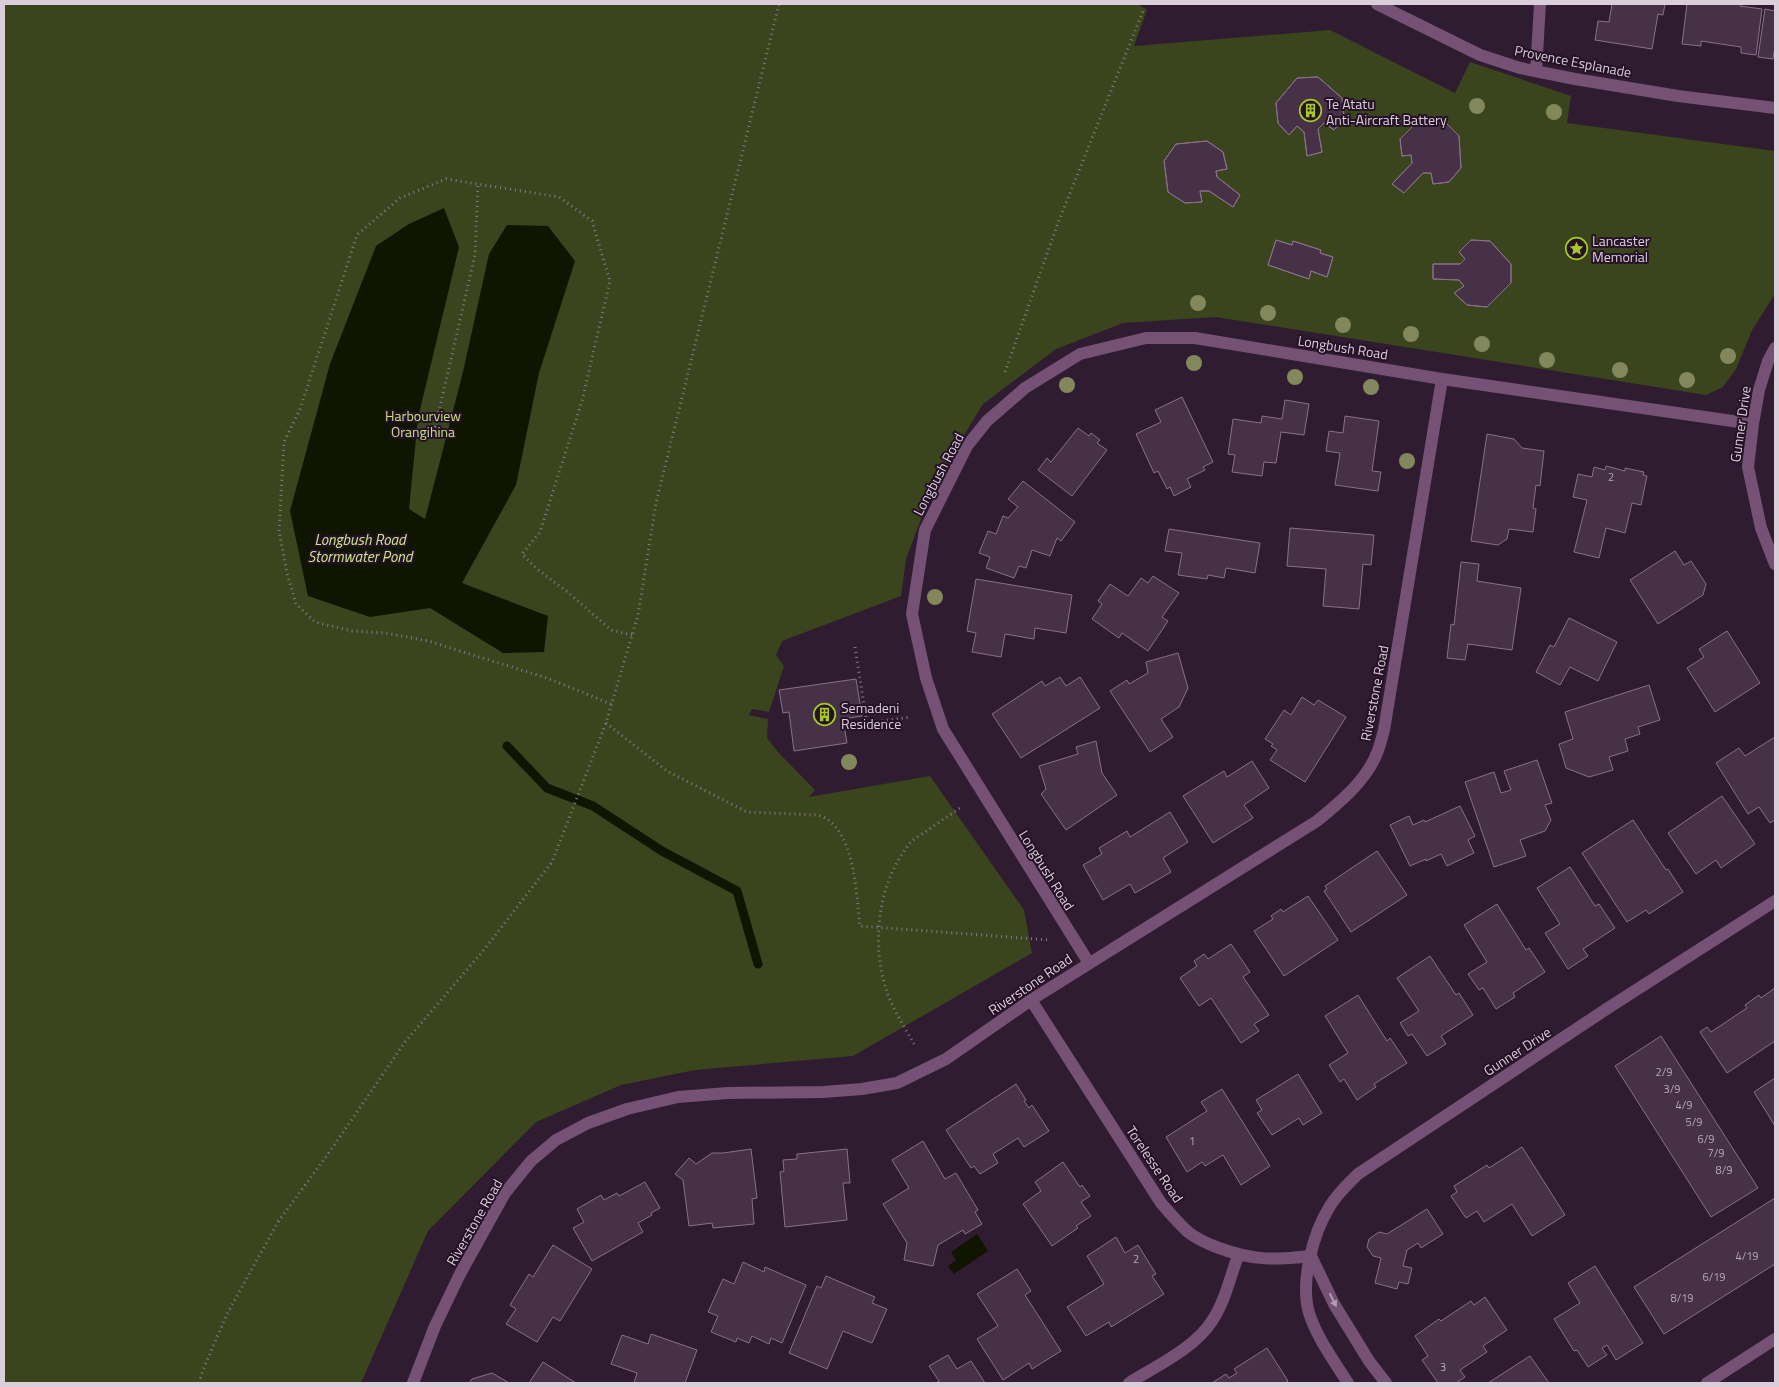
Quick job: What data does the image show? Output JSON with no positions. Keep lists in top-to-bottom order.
{
  "streets": {
    "street": [
      "Provence Esplanade",
      "Longbush Road",
      "Gunner Drive",
      "Riverstone Road",
      "Torelesse Road"
    ]
  },
  "crossings": [
    ["Longbush Road", "Gunner Drive"],
    ["Longbush Road", "Riverstone Road"],
    ["Gunner Drive", "Torelesse Road"],
    ["Riverstone Road", "Torelesse Road"]
  ],
  "water": ["Longbush Road Stormwater Pond"],
  "parks": ["Harbourview Orangihina"],
  "places": {
    "building": ["Te Atatu Anti-Aircraft Battery", "Semadeni Residence"],
    "place": ["Lancaster Memorial"]
  },
  "house_numbers": [
    "2",
    "2/9",
    "3/9",
    "4/9",
    "5/9",
    "6/9",
    "1",
    "7/9",
    "8/9",
    "4/19",
    "2",
    "6/19",
    "8/19",
    "3"
  ]
}
